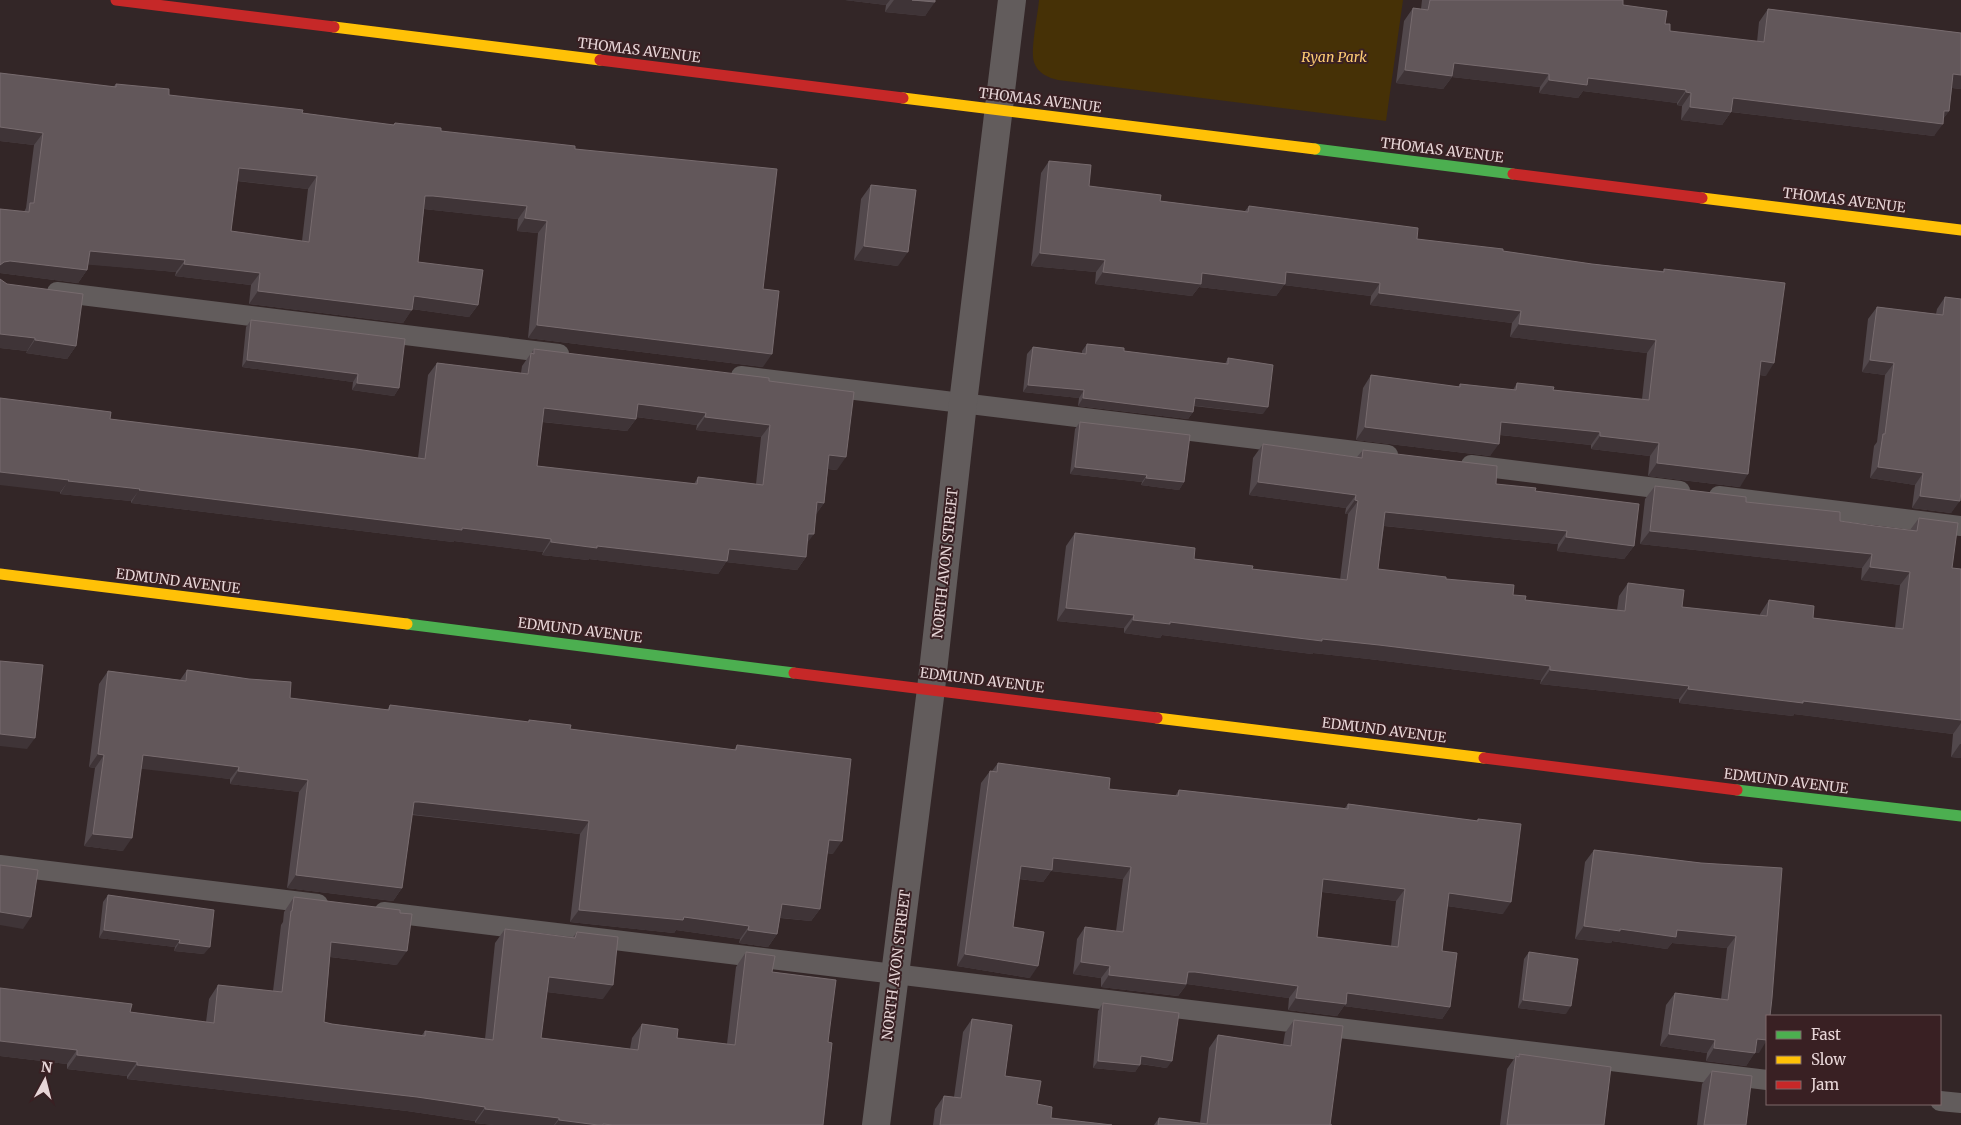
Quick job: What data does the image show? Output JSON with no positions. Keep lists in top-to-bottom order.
{
  "streets": {
    "street": ["THOMAS AVENUE", "NORTH AVON STREET", "EDMUND AVENUE"]
  },
  "crossings": [
    ["THOMAS AVENUE", "NORTH AVON STREET"],
    ["NORTH AVON STREET", "EDMUND AVENUE"]
  ],
  "parks": ["Ryan Park"],
  "legend": ["Fast", "Slow", "Jam"],
  "north": "top"
}
